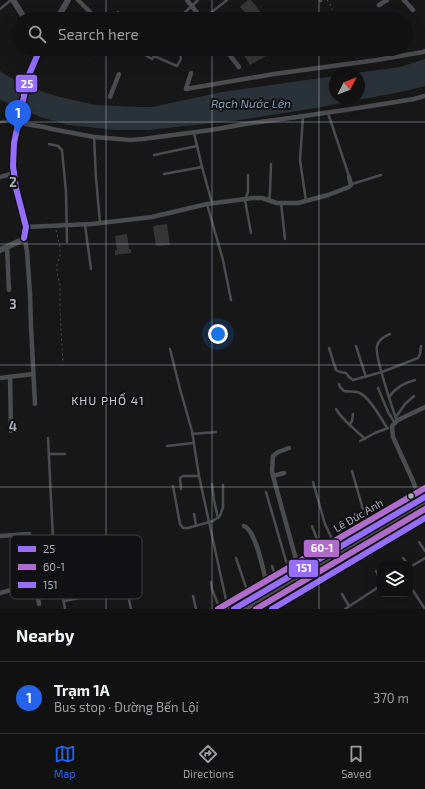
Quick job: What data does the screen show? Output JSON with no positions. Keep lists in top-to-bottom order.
{
  "streets": {
    "highway": ["Lê Đức Anh"]
  },
  "districts": ["KHU PHỐ 41"],
  "water": ["Rạch Nước Lên"],
  "lines": ["transit line 25", "transit line 60-1", "transit line 151"],
  "legend": ["25", "60-1", "151"],
  "north": "top right",
  "page": {
    "search": "Search here",
    "pins": "1",
    "heading": "Nearby",
    "list": [
      {
        "mark": "1",
        "name": "Trạm 1A",
        "note": "Bus stop · Đường Bến Lội",
        "value": "370 m"
      }
    ],
    "nav": ["Map", "Directions", "Saved"]
  },
  "grid": {
    "rows": ["2", "3", "4"]
  }
}
